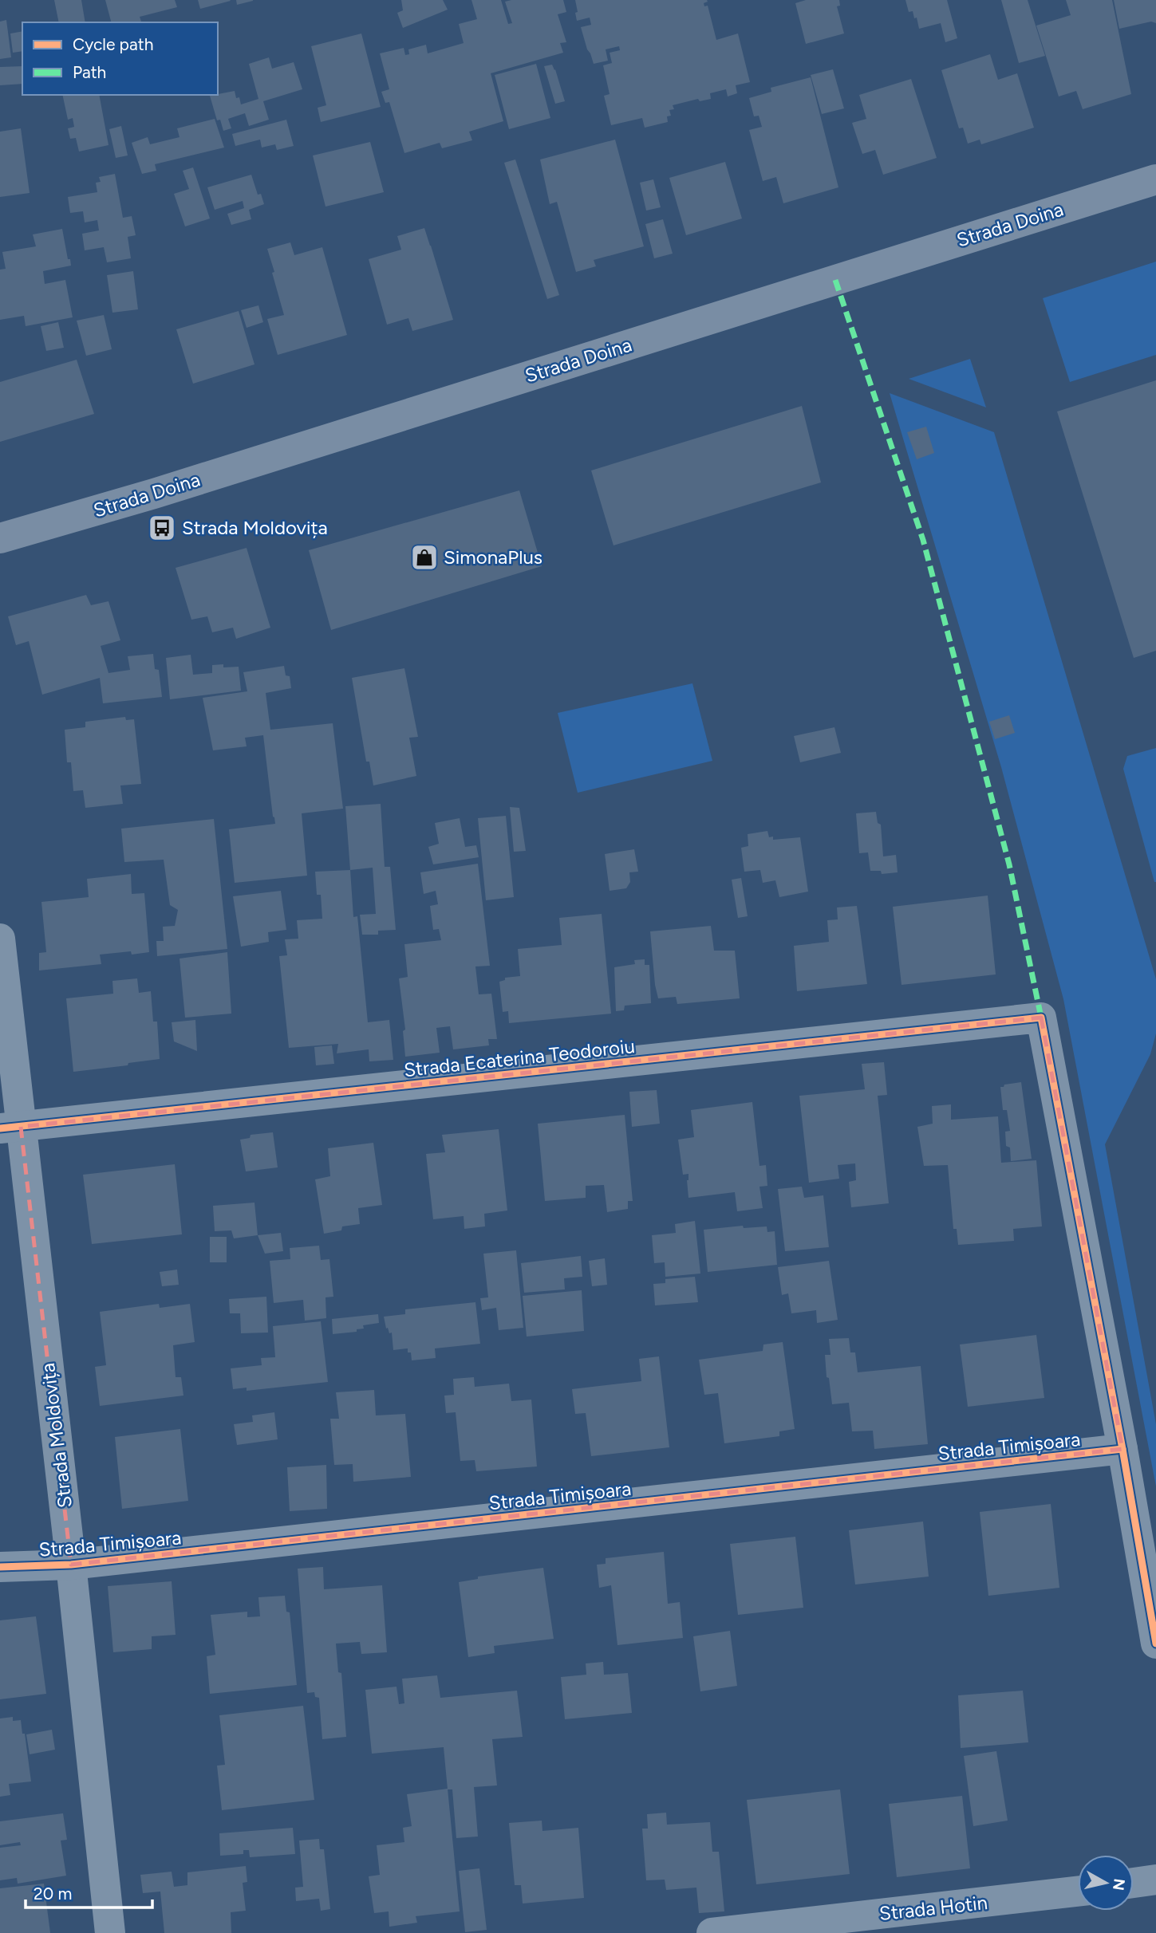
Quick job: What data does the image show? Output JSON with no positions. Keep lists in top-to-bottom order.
{
  "streets": {
    "main road": ["Strada Doina"],
    "street": [
      "Strada Ecaterina Teodoroiu",
      "Strada Moldovița",
      "Strada Timișoara",
      "Strada Hotin"
    ]
  },
  "crossings": [
    ["Strada Ecaterina Teodoroiu", "Strada Moldovița"],
    ["Strada Ecaterina Teodoroiu", "Strada Timișoara"],
    ["Strada Moldovița", "Strada Timișoara"]
  ],
  "places": {
    "bus stop": ["Strada Moldovița"],
    "shop": ["SimonaPlus"]
  },
  "legend": ["Cycle path", "Path"],
  "scale_bar": "20 m",
  "north": "right"
}
